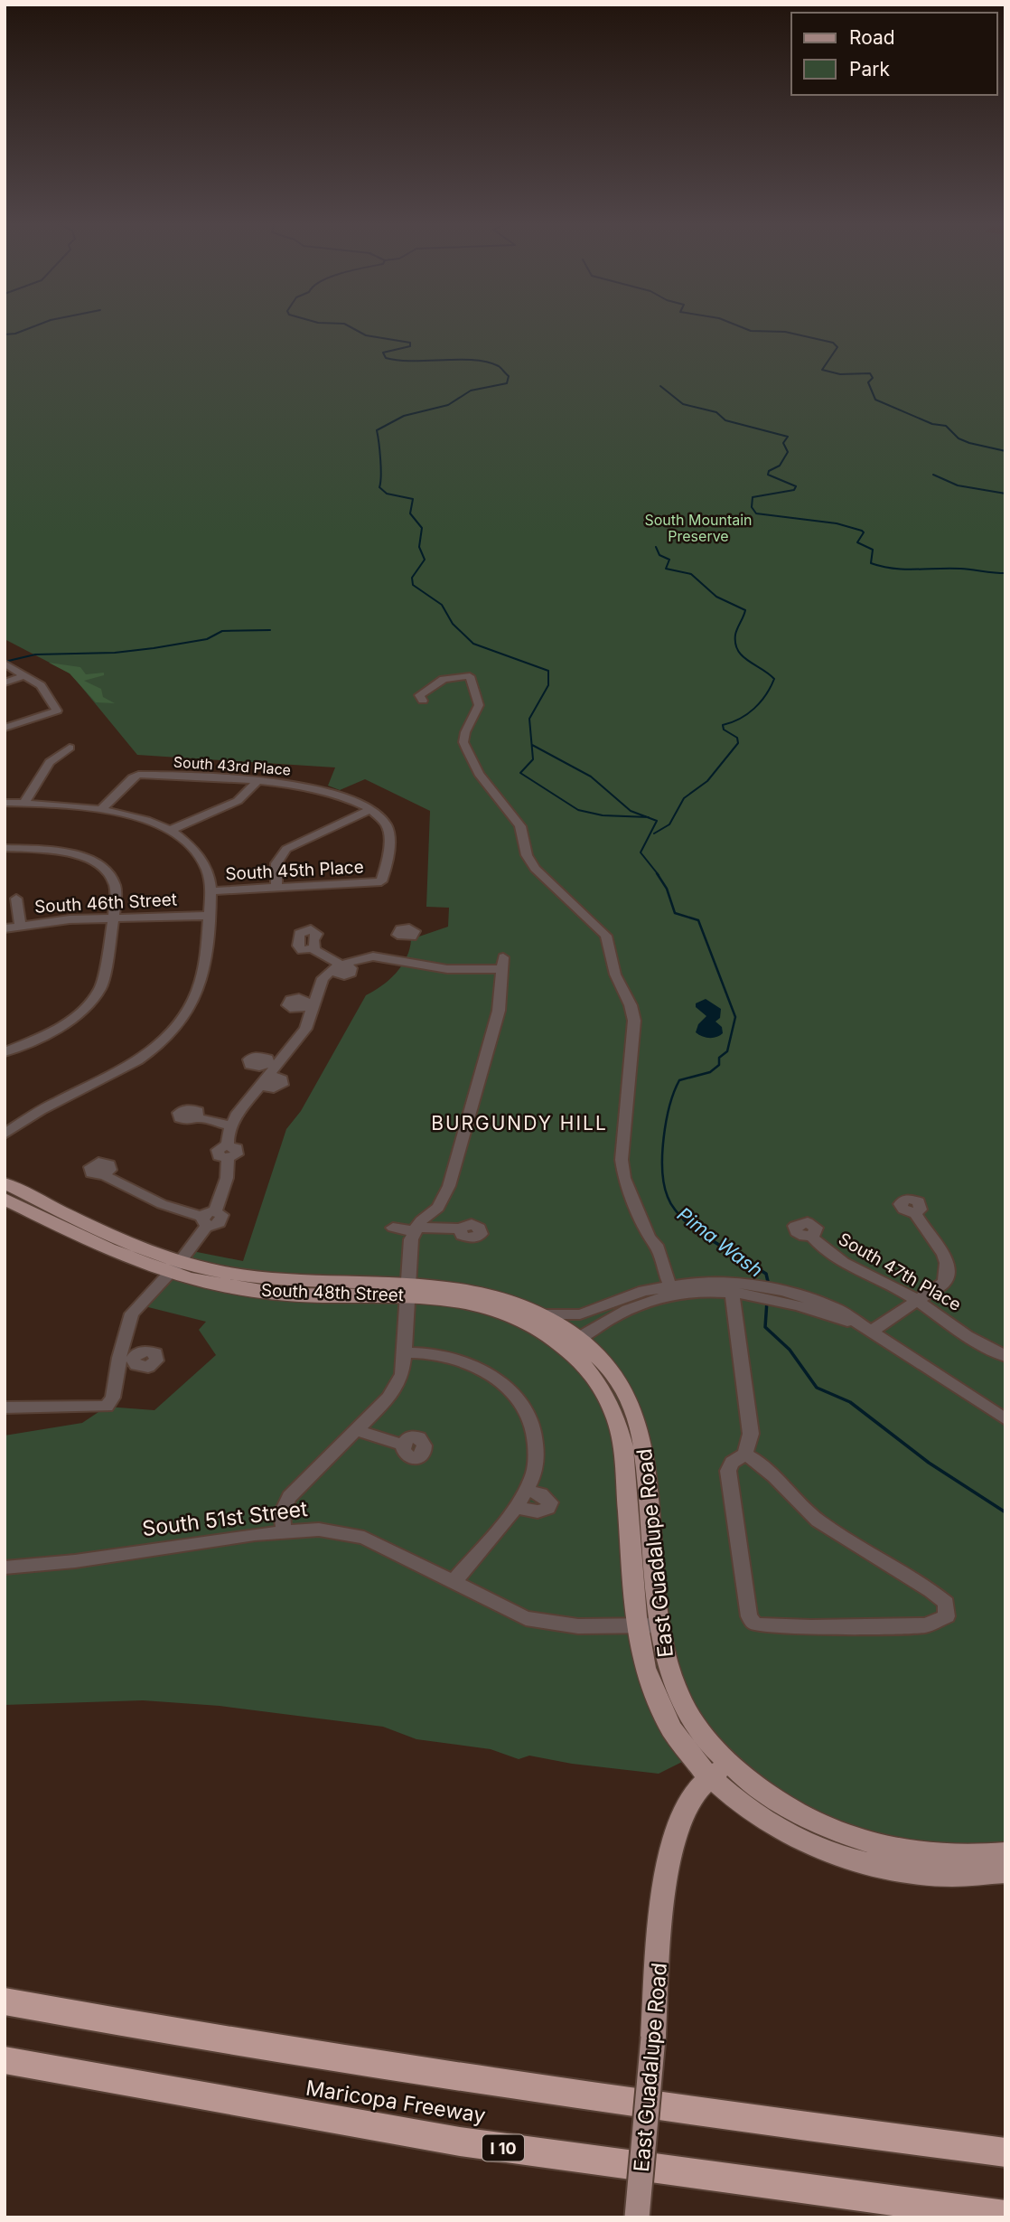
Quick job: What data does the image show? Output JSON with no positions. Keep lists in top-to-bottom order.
{
  "streets": {
    "highway": ["Maricopa Freeway", "I 10"],
    "main road": ["South 48th Street", "East Guadalupe Road"],
    "street": [
      "South 43rd Place",
      "South 45th Place",
      "South 46th Street",
      "South 47th Place",
      "South 51st Street"
    ]
  },
  "crossings": [
    ["South 43rd Place", "South 45th Place"],
    ["South 48th Street", "East Guadalupe Road"],
    ["South 51st Street", "East Guadalupe Road"]
  ],
  "districts": ["BURGUNDY HILL"],
  "water": ["Pima Wash"],
  "parks": ["South Mountain Preserve"],
  "legend": ["Road", "Park"]
}
